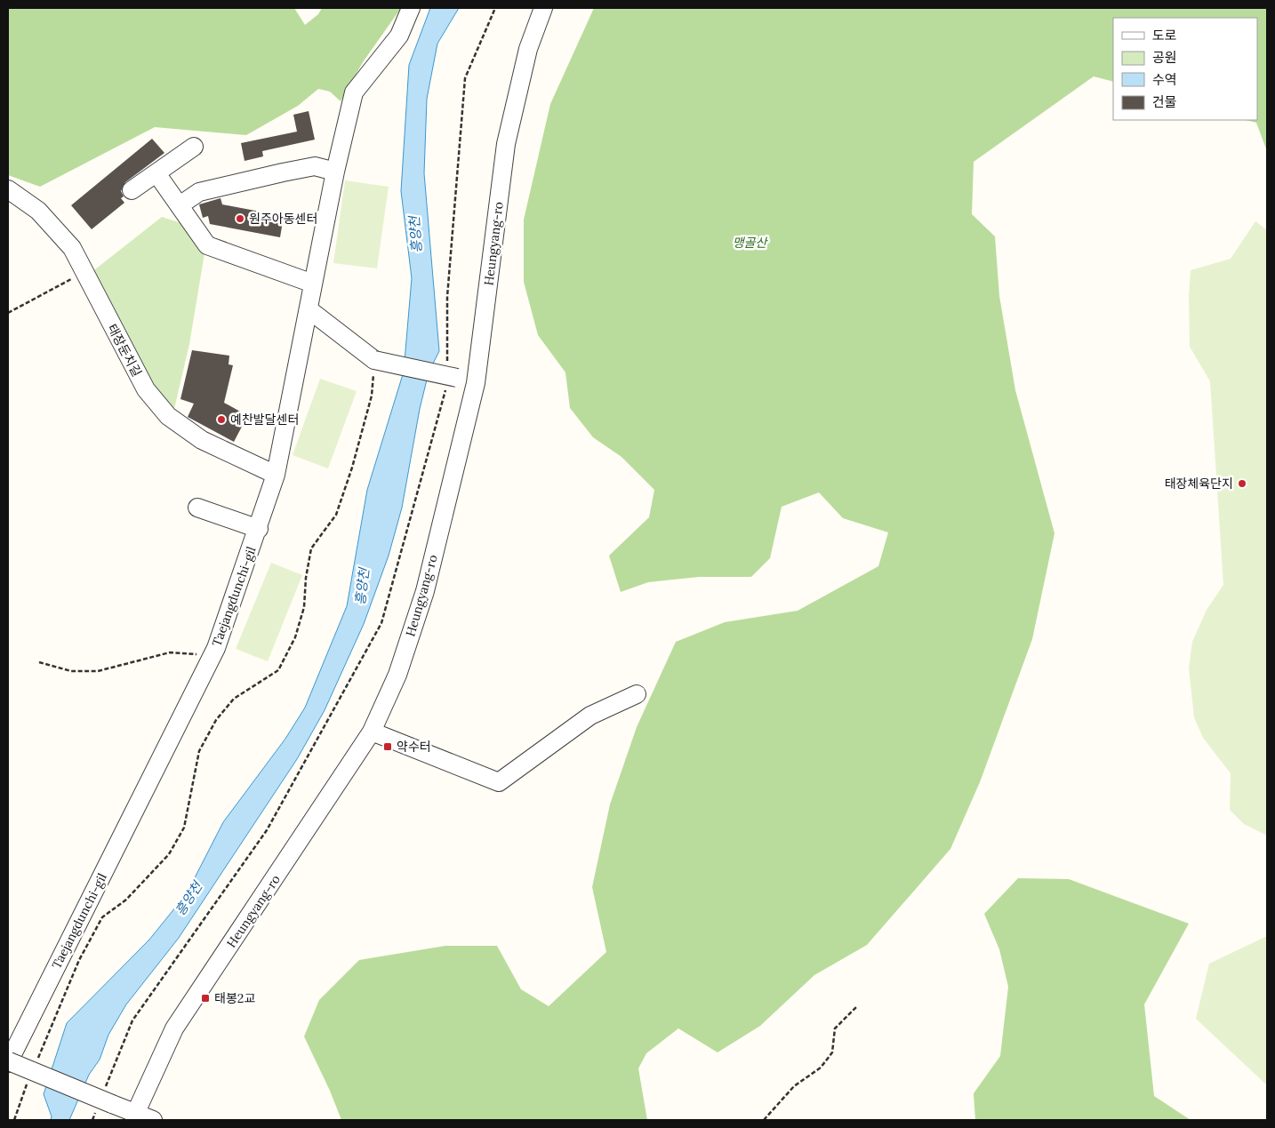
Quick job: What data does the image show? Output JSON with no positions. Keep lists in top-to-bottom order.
{
  "streets": {
    "street": ["Heungyang-ro", "태장둔치길", "Taejangdunchi-gil"]
  },
  "crossings": [
    ["태장둔치길", "Taejangdunchi-gil"]
  ],
  "water": ["흥양천"],
  "parks": ["맹골산"],
  "places": {
    "other": ["원주아동센터", "예찬발달센터", "태장체육단지"],
    "transit": ["약수터", "태봉2교"]
  },
  "legend": [
    "도로",
    "공원",
    "수역",
    "건물"
  ]
}
